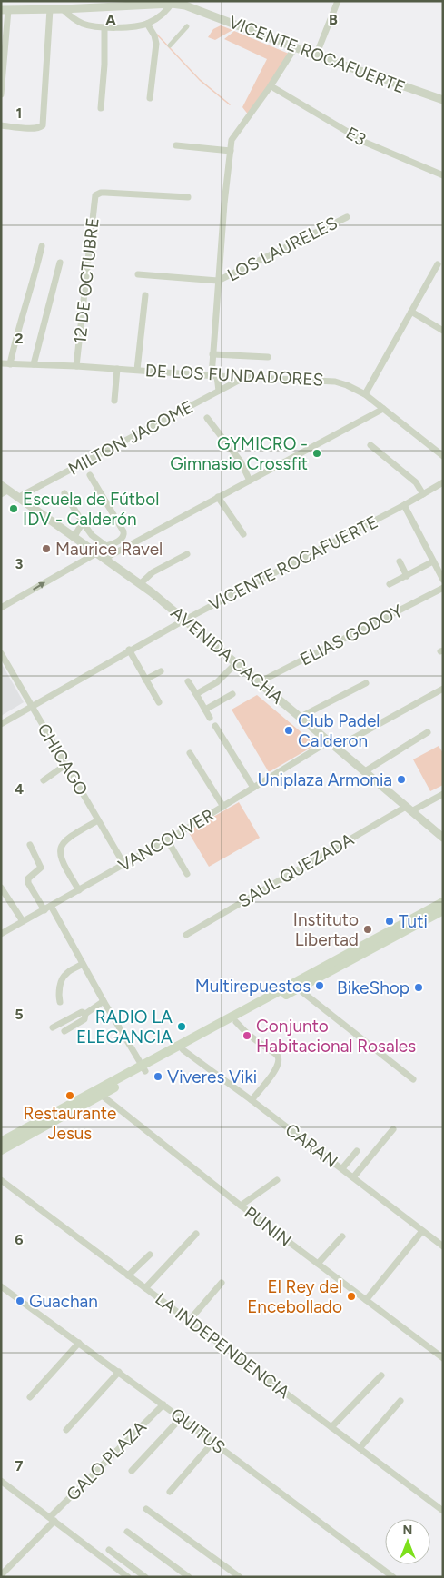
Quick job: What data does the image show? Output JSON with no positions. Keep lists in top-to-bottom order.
{
  "streets": {
    "street": [
      "VICENTE ROCAFUERTE",
      "E3",
      "LOS LAURELES",
      "12 DE OCTUBRE",
      "DE LOS FUNDADORES",
      "MILTON JACOME",
      "ELIAS GODOY",
      "AVENIDA CACHA",
      "CHICAGO",
      "VANCOUVER",
      "SAUL QUEZADA",
      "CARAN",
      "PUNIN",
      "LA INDEPENDENCIA",
      "QUITUS",
      "GALO PLAZA"
    ]
  },
  "crossings": [
    ["VICENTE ROCAFUERTE", "AVENIDA CACHA"],
    ["VICENTE ROCAFUERTE", "CHICAGO"],
    ["12 DE OCTUBRE", "DE LOS FUNDADORES"],
    ["DE LOS FUNDADORES", "MILTON JACOME"],
    ["MILTON JACOME", "AVENIDA CACHA"],
    ["ELIAS GODOY", "AVENIDA CACHA"],
    ["AVENIDA CACHA", "VANCOUVER"],
    ["AVENIDA CACHA", "SAUL QUEZADA"],
    ["CHICAGO", "VANCOUVER"],
    ["QUITUS", "GALO PLAZA"]
  ],
  "places": [
    "GYMICRO - Gimnasio Crossfit",
    "Escuela de Fútbol IDV - Calderón",
    "Maurice Ravel",
    "Club Padel Calderon",
    "Uniplaza Armonia",
    "Tuti",
    "Instituto Libertad",
    "Multirepuestos",
    "BikeShop",
    "RADIO LA ELEGANCIA",
    "Conjunto Habitacional Rosales",
    "Viveres Viki",
    "Restaurante Jesus",
    "El Rey del Encebollado",
    "Guachan"
  ],
  "north": "top",
  "grid": {
    "columns": ["A", "B"],
    "rows": [
      "1",
      "2",
      "3",
      "4",
      "5",
      "6",
      "7"
    ]
  }
}
